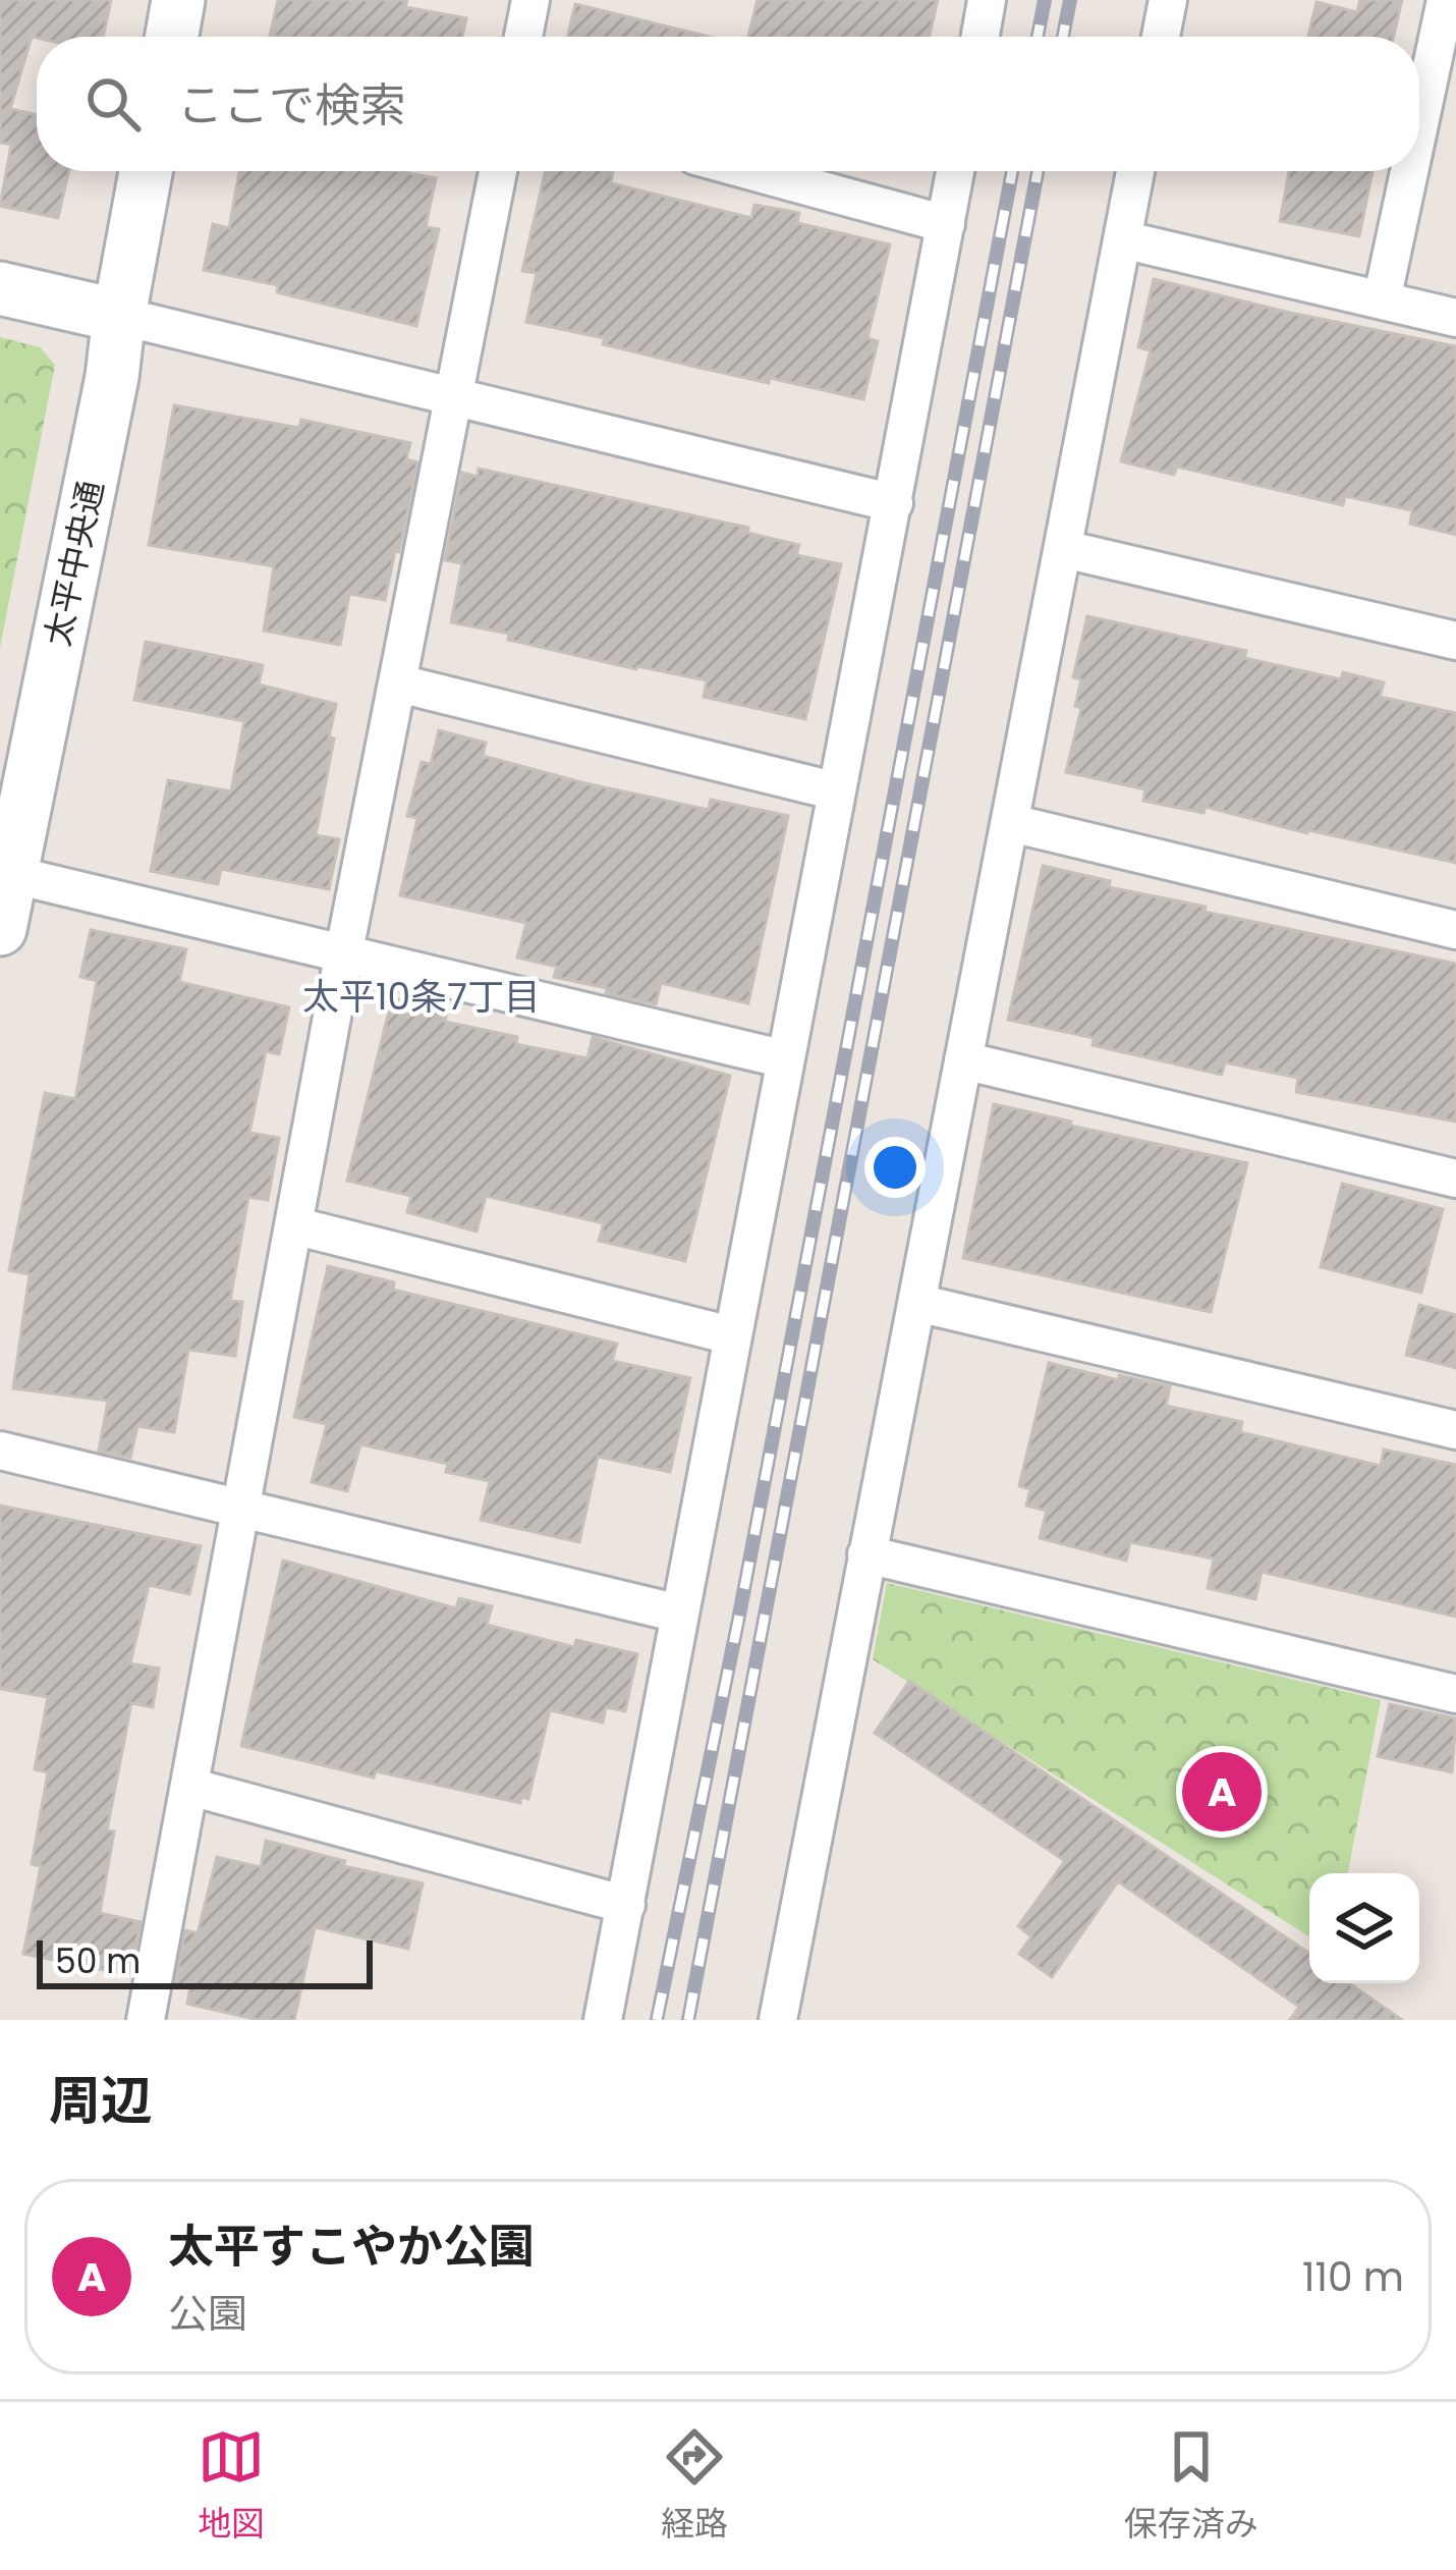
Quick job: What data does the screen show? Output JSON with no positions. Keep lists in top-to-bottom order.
{
  "streets": {
    "street": ["太平中央通"]
  },
  "districts": ["太平10条7丁目"],
  "scale_bar": "50 m",
  "page": {
    "search": "ここで検索",
    "pins": "A",
    "scale": "50 m",
    "heading": "周辺",
    "list": [
      {
        "mark": "A",
        "name": "太平すこやか公園",
        "note": "公園",
        "value": "110 m"
      }
    ],
    "nav": ["地図", "経路", "保存済み"]
  }
}
